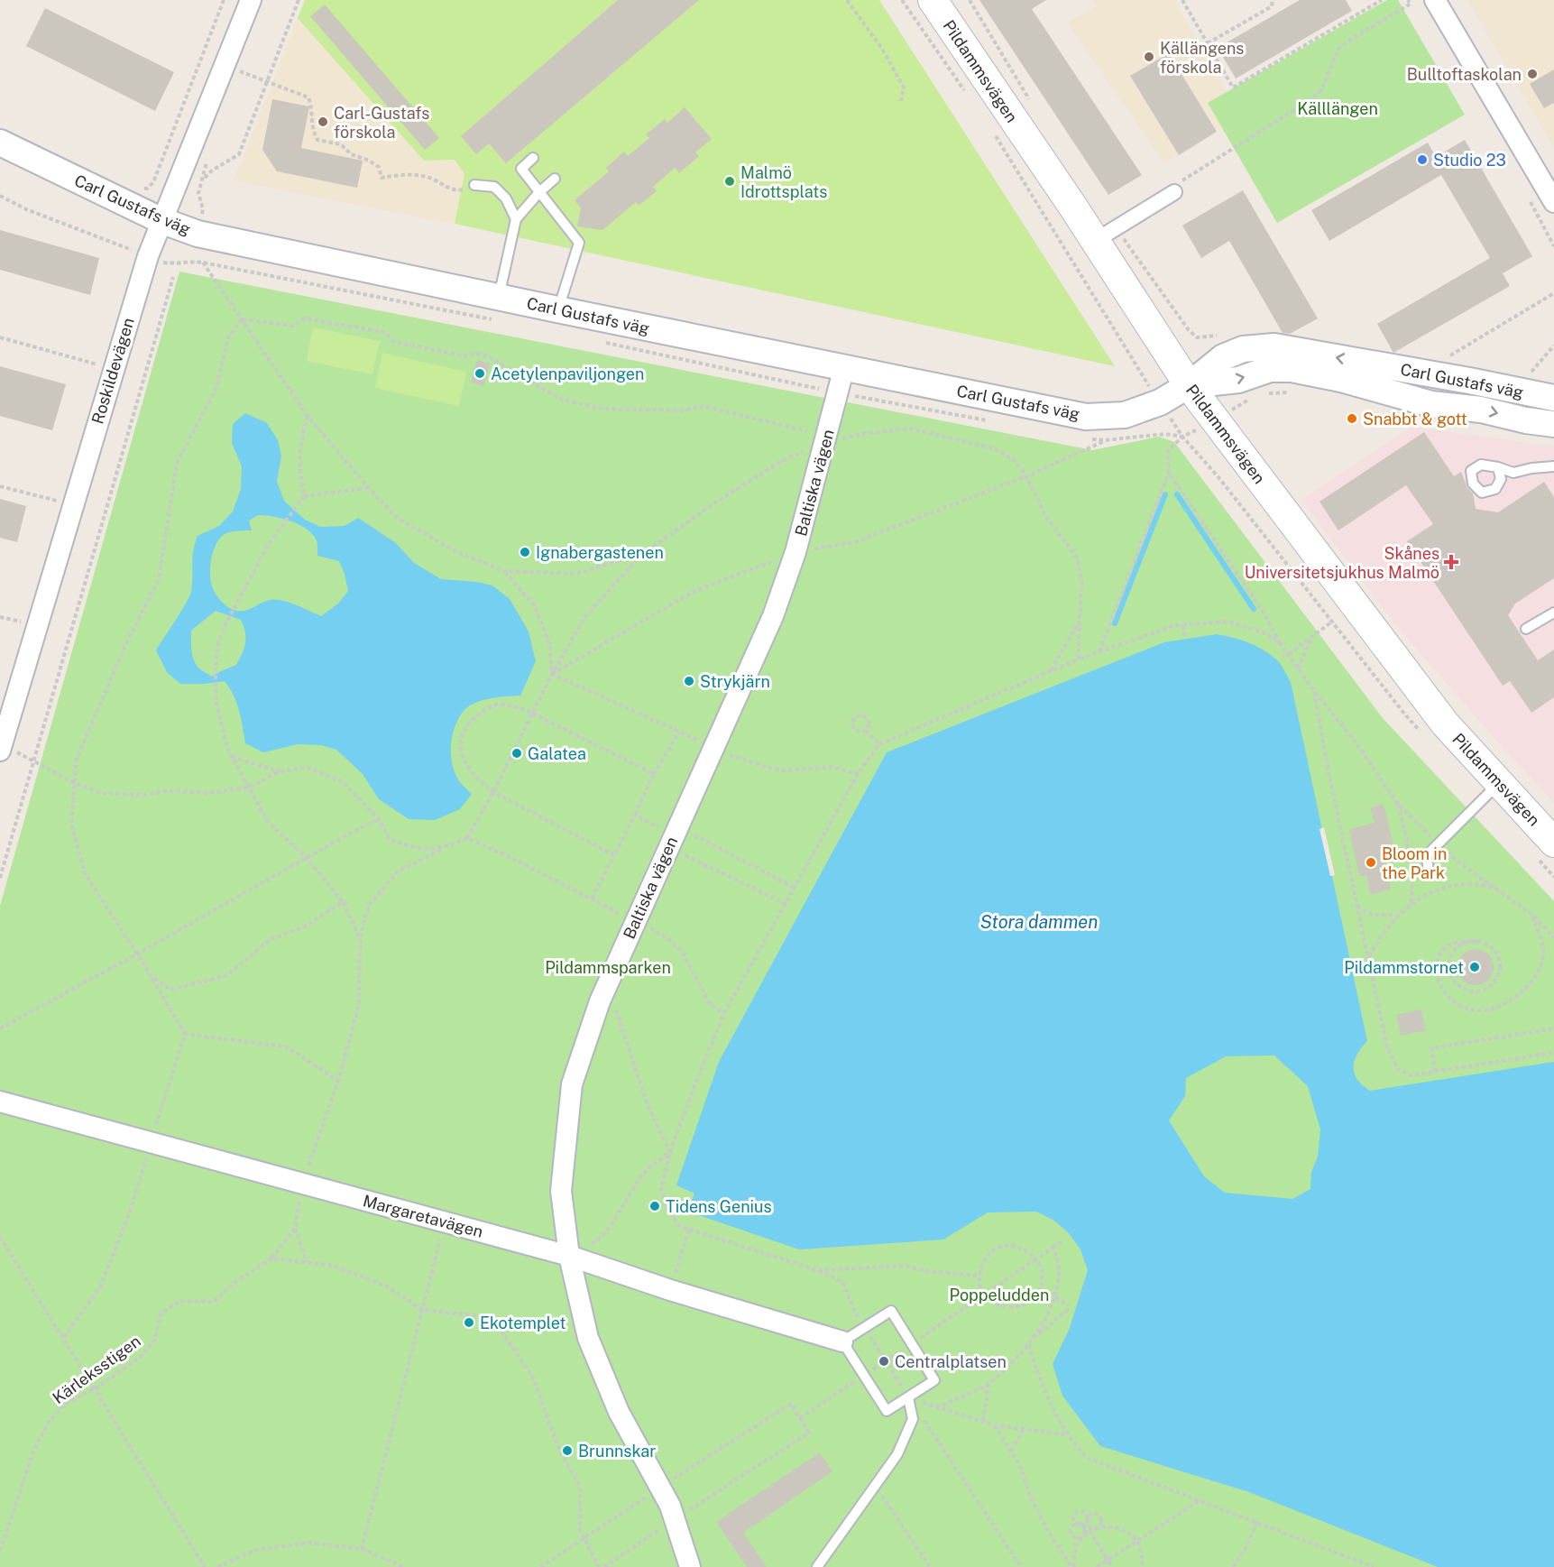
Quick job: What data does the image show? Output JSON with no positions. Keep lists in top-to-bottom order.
{
  "streets": {
    "main road": ["Pildammsvägen"],
    "street": [
      "Carl Gustafs väg",
      "Roskildevägen",
      "Baltiska vägen",
      "Margaretavägen"
    ],
    "path": ["Kärleksstigen"]
  },
  "crossings": [
    ["Pildammsvägen", "Carl Gustafs väg"],
    ["Carl Gustafs väg", "Roskildevägen"],
    ["Carl Gustafs väg", "Baltiska vägen"],
    ["Baltiska vägen", "Margaretavägen"]
  ],
  "water": ["Stora dammen"],
  "parks": ["Källlängen", "Pildammsparken", "Poppeludden"],
  "places": {
    "other": [
      "Källängens förskola",
      "Bulltoftaskolan",
      "Carl-Gustafs förskola",
      "Studio 23",
      "Malmö Idrottsplats",
      "Acetylenpaviljongen",
      "Snabbt & gott",
      "Ignabergastenen",
      "Strykjärn",
      "Galatea",
      "Bloom in the Park",
      "Pildammstornet",
      "Tidens Genius",
      "Ekotemplet",
      "Centralplatsen",
      "Brunnskar"
    ],
    "health": ["Skånes Universitetsjukhus Malmö"]
  }
}
